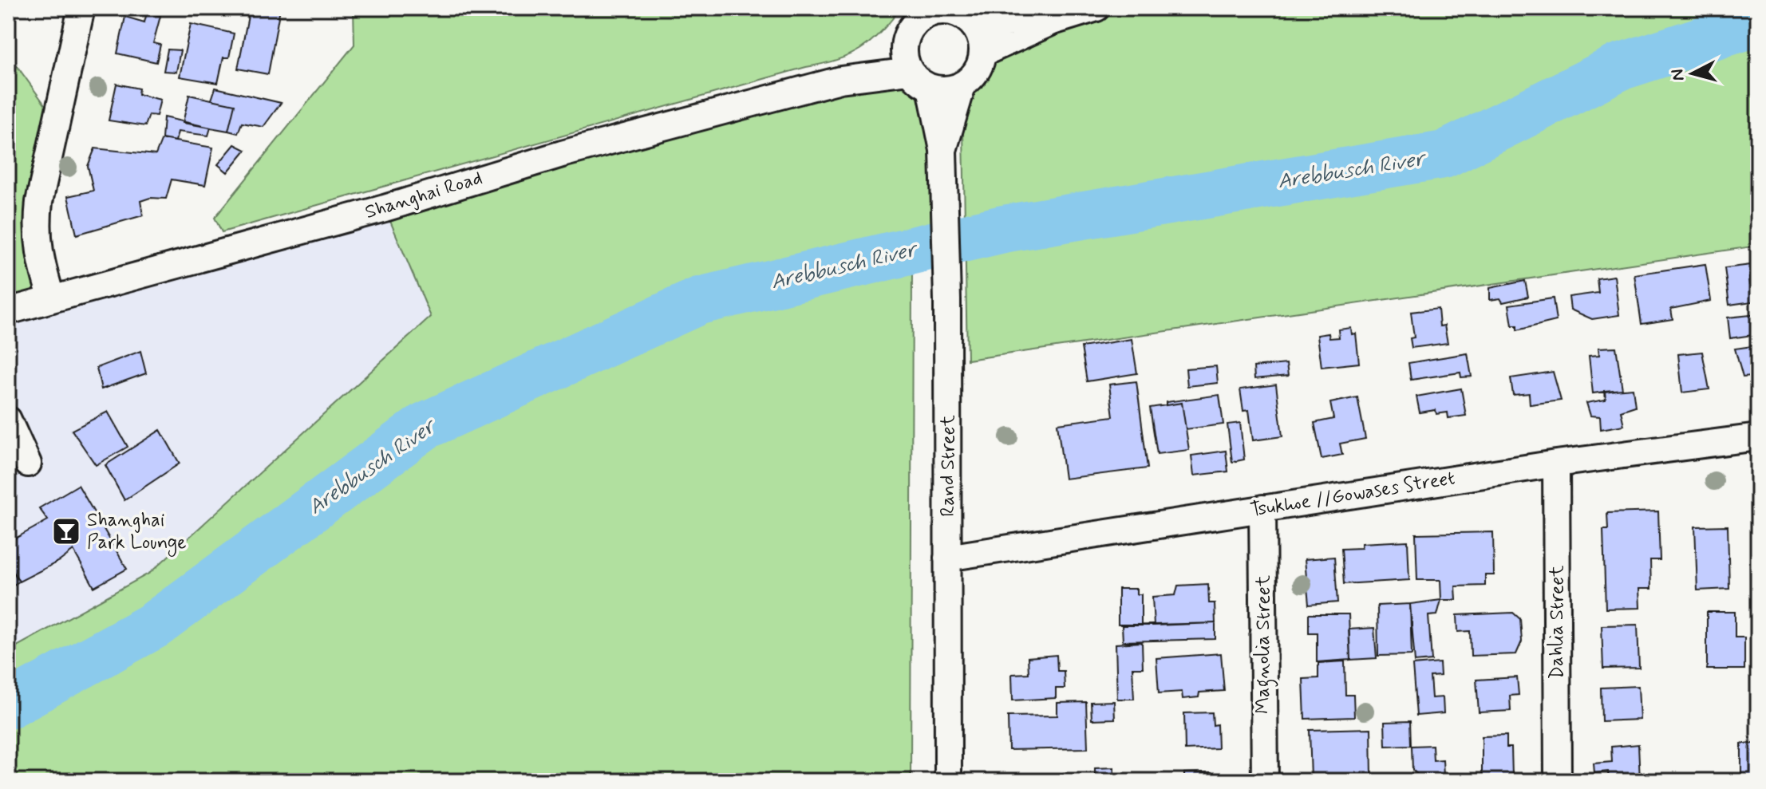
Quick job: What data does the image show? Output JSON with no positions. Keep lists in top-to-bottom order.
{
  "streets": {
    "street": [
      "Shanghai Road",
      "Rand Street",
      "Tsukhoe //Gowases Street",
      "Dahlia Street",
      "Magnolia Street"
    ]
  },
  "crossings": [
    ["Rand Street", "Tsukhoe //Gowases Street"],
    ["Tsukhoe //Gowases Street", "Dahlia Street"],
    ["Tsukhoe //Gowases Street", "Magnolia Street"]
  ],
  "water": ["Arebbusch River"],
  "places": {
    "bar": ["Shanghai Park Lounge"]
  },
  "north": "left"
}
